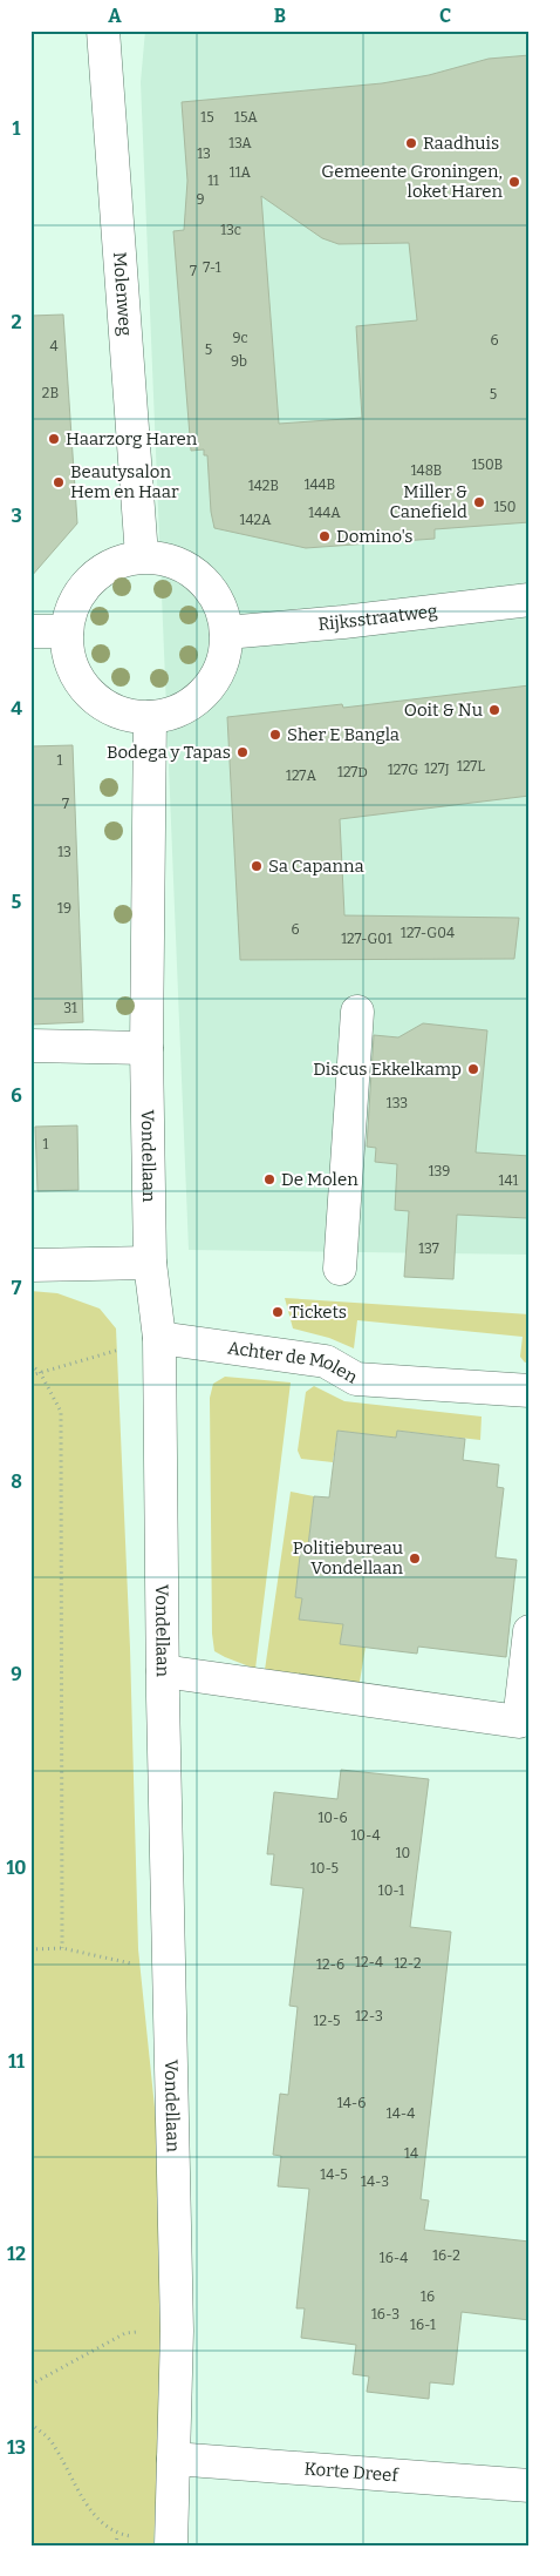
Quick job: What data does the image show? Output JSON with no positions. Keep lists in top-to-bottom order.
{
  "streets": {
    "street": [
      "Molenweg",
      "Rijksstraatweg",
      "Vondellaan",
      "Achter de Molen",
      "Korte Dreef"
    ]
  },
  "crossings": [
    ["Molenweg", "Rijksstraatweg"],
    ["Molenweg", "Vondellaan"],
    ["Rijksstraatweg", "Vondellaan"],
    ["Vondellaan", "Achter de Molen"],
    ["Vondellaan", "Korte Dreef"]
  ],
  "places": [
    "Raadhuis",
    "Gemeente Groningen, loket Haren",
    "Haarzorg Haren",
    "Beautysalon Hem en Haar",
    "Miller & Canefield",
    "Domino's",
    "Ooit & Nu",
    "Sher E Bangla",
    "Bodega y Tapas",
    "Sa Capanna",
    "Discus Ekkelkamp",
    "De Molen",
    "Tickets",
    "Politiebureau Vondellaan"
  ],
  "house_numbers": [
    "15",
    "15A",
    "13A",
    "13",
    "11A",
    "11",
    "9",
    "13c",
    "7-1",
    "7",
    "9c",
    "6",
    "4",
    "5",
    "9b",
    "2B",
    "5",
    "150B",
    "148B",
    "144B",
    "142B",
    "150",
    "144A",
    "142A",
    "1",
    "127L",
    "127J",
    "127G",
    "127D",
    "127A",
    "7",
    "13",
    "19",
    "6",
    "127-G04",
    "127-G01",
    "31",
    "133",
    "1",
    "139",
    "141",
    "137",
    "10-6",
    "10-4",
    "10",
    "10-5",
    "10-1",
    "12-4",
    "12-2",
    "12-6",
    "12-3",
    "12-5",
    "14-6",
    "14-4",
    "14",
    "14-5",
    "14-3",
    "16-2",
    "16-4",
    "16",
    "16-3",
    "16-1"
  ],
  "grid": {
    "columns": ["A", "B", "C"],
    "rows": [
      "1",
      "2",
      "3",
      "4",
      "5",
      "6",
      "7",
      "8",
      "9",
      "10",
      "11",
      "12",
      "13"
    ]
  }
}
